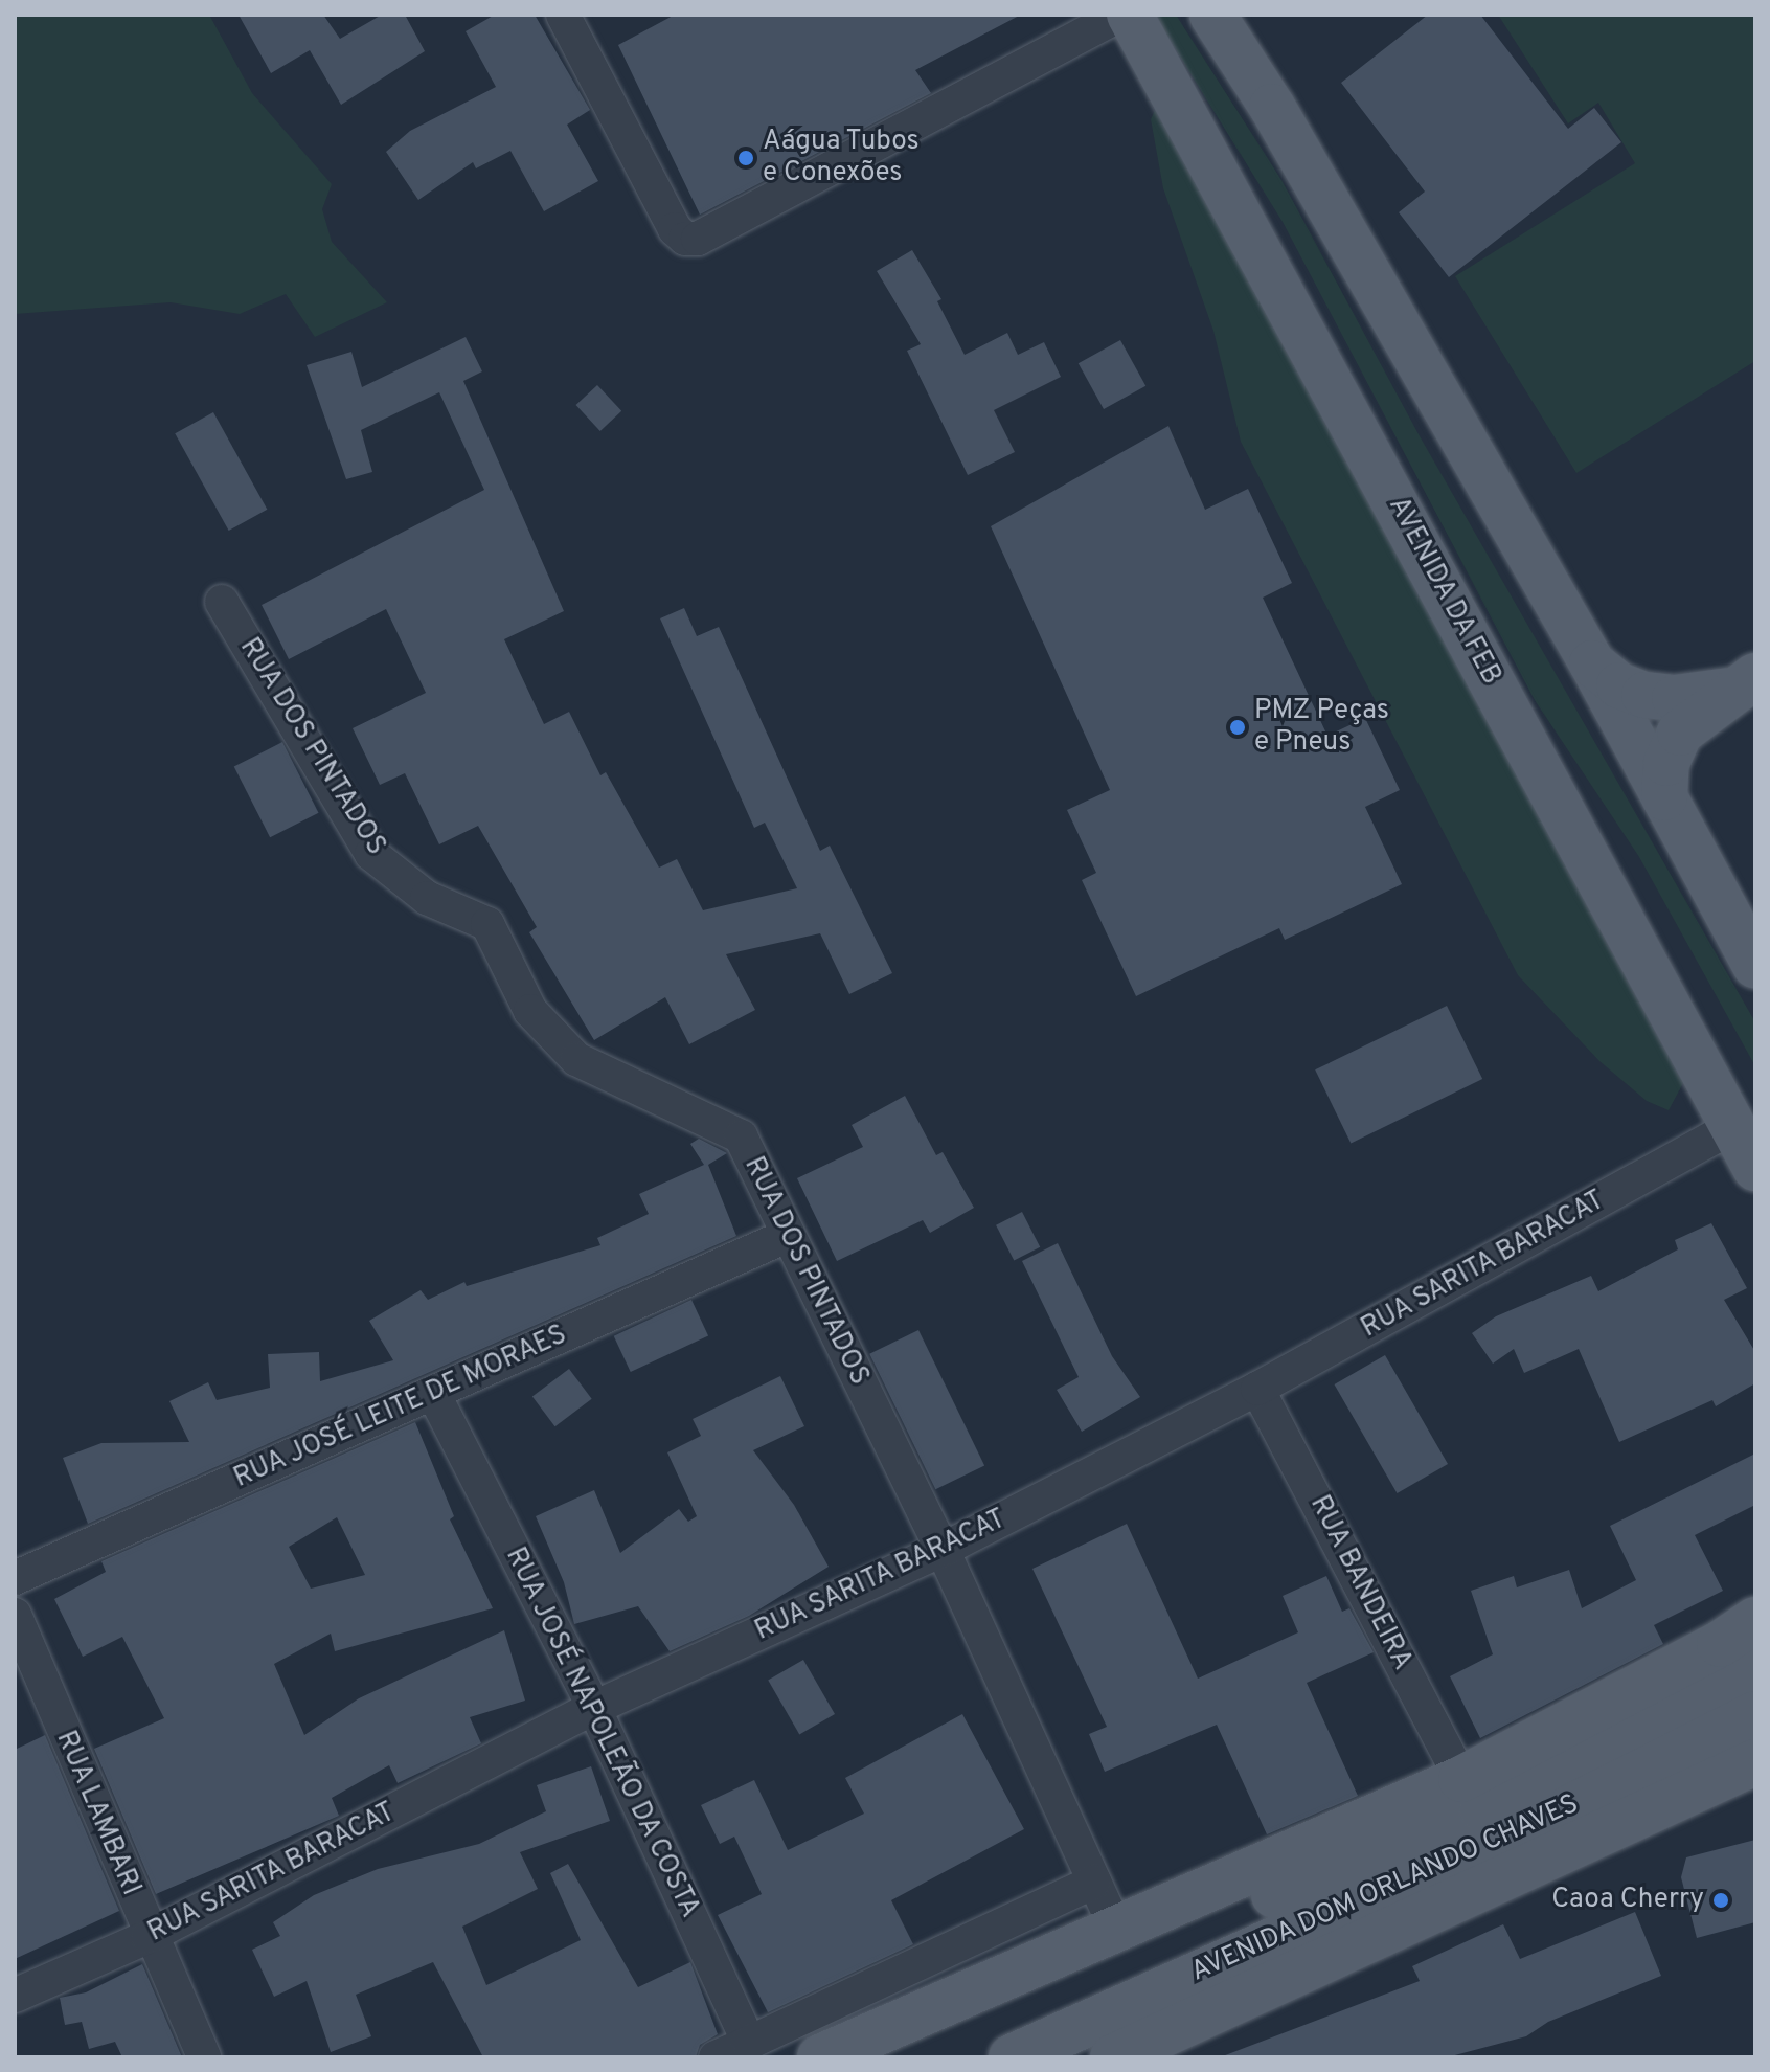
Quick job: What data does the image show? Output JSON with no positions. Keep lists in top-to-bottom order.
{
  "streets": {
    "main road": ["AVENIDA DA FEB", "AVENIDA DOM ORLANDO CHAVES"],
    "street": [
      "RUA DOS PINTADOS",
      "RUA SARITA BARACAT",
      "RUA JOSÉ LEITE DE MORAES",
      "RUA BANDEIRA",
      "RUA JOSÉ NAPOLEÃO DA COSTA",
      "RUA LAMBARI"
    ]
  },
  "crossings": [
    ["AVENIDA DA FEB", "RUA SARITA BARACAT"],
    ["RUA DOS PINTADOS", "RUA SARITA BARACAT"],
    ["RUA DOS PINTADOS", "RUA JOSÉ LEITE DE MORAES"],
    ["RUA SARITA BARACAT", "RUA BANDEIRA"],
    ["RUA SARITA BARACAT", "RUA JOSÉ NAPOLEÃO DA COSTA"],
    ["RUA SARITA BARACAT", "RUA LAMBARI"],
    ["RUA JOSÉ LEITE DE MORAES", "RUA JOSÉ NAPOLEÃO DA COSTA"]
  ],
  "places": ["Aágua Tubos e Conexões", "PMZ Peças e Pneus", "Caoa Cherry"]
}
